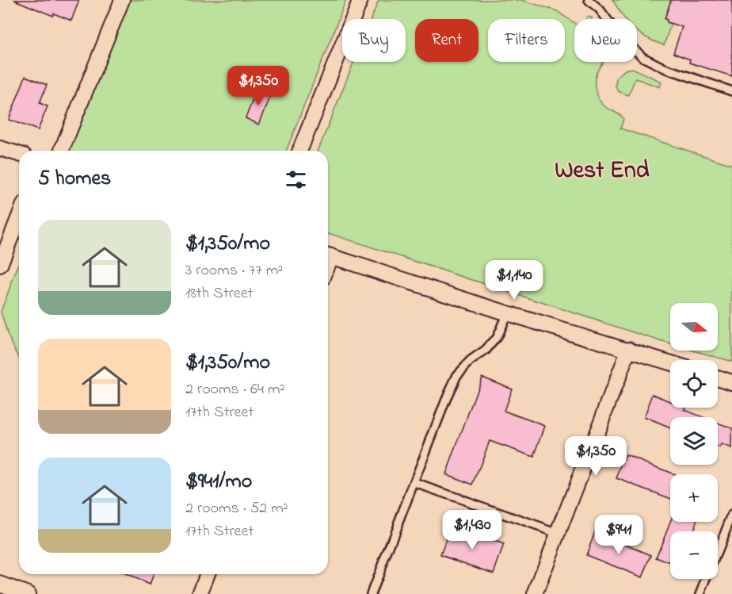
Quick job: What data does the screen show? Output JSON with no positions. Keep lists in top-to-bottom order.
{
  "districts": ["West End"],
  "north": "right",
  "page": {
    "chip": [
      "Buy",
      "Rent",
      "Filters",
      "New"
    ],
    "price": [
      "$1,350",
      "$1,140",
      "$1,350",
      "$1,430",
      "$941"
    ],
    "heading": "5 homes",
    "list": [
      {
        "name": "$1,350/mo",
        "note": "3 rooms · 77 m² · 18th Street"
      },
      {
        "name": "$1,350/mo",
        "note": "2 rooms · 64 m² · 17th Street"
      },
      {
        "name": "$941/mo",
        "note": "2 rooms · 52 m² · 17th Street"
      }
    ],
    "map_buttons": ["+", "−"]
  }
}
